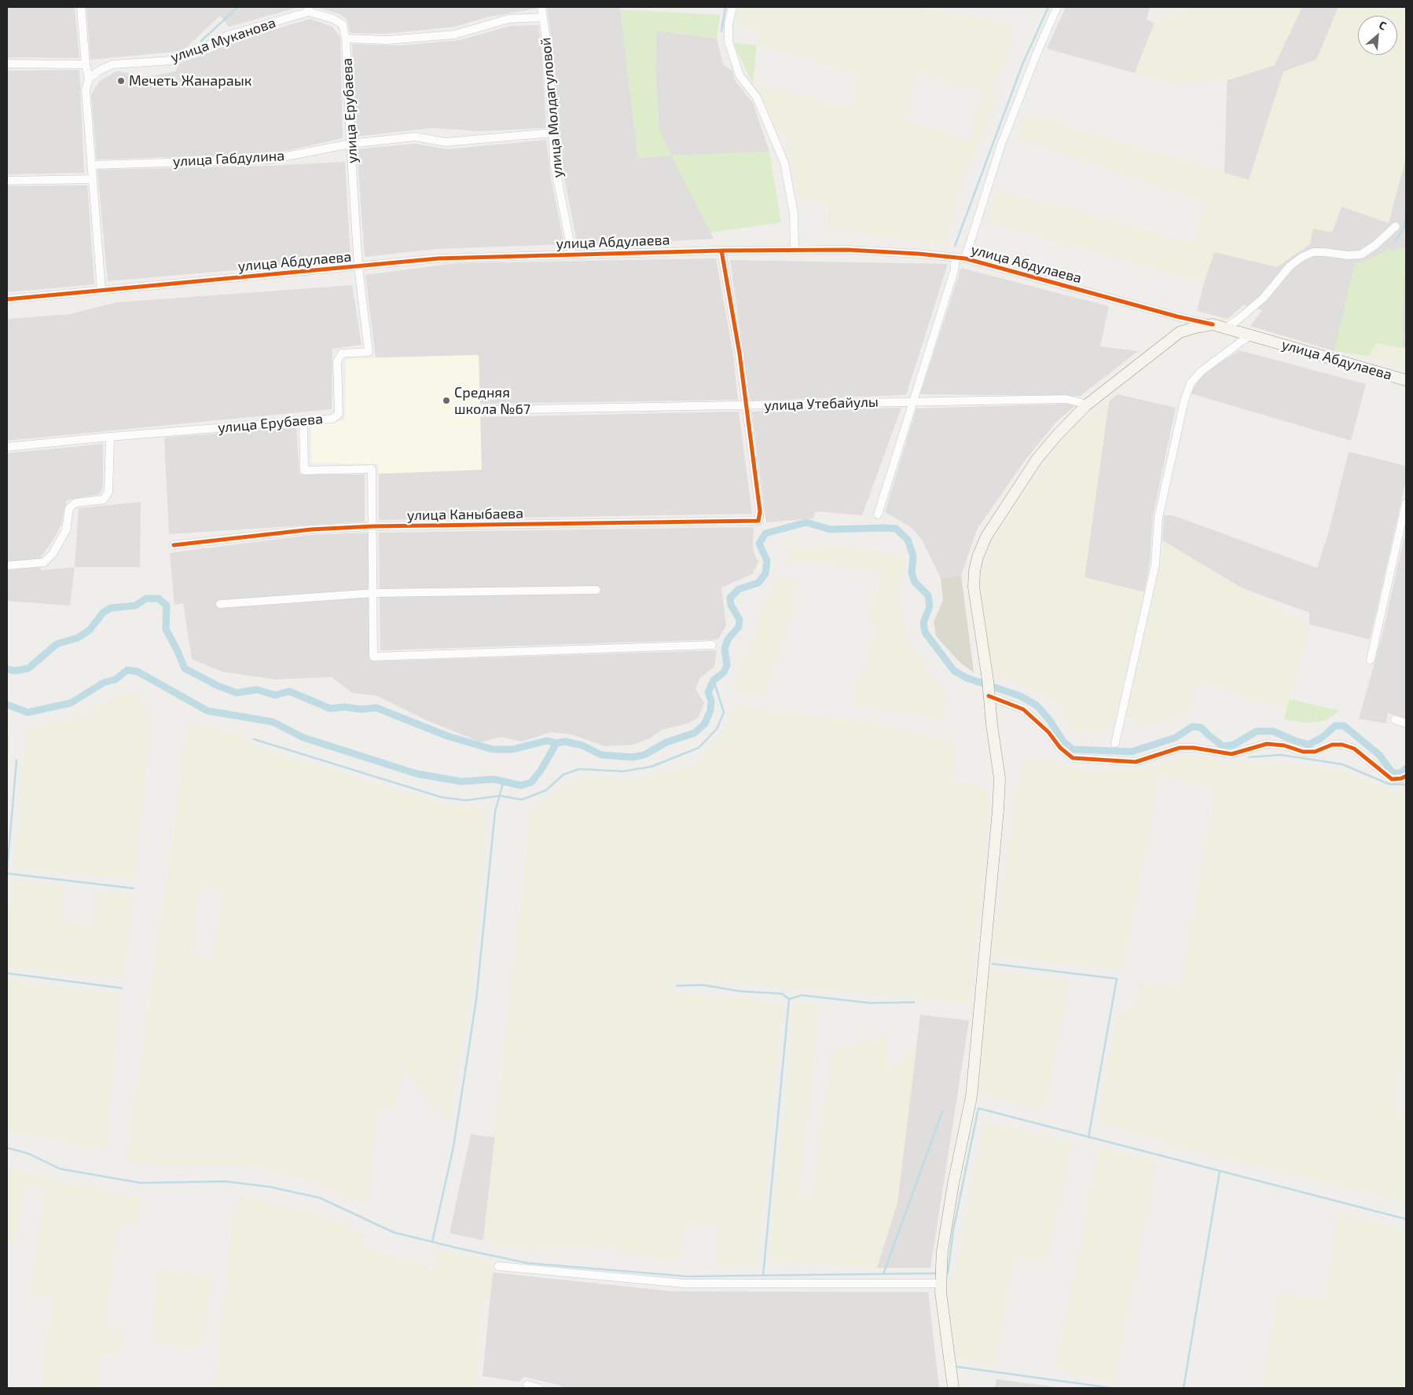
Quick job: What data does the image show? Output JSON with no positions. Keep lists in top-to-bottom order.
{
  "streets": {
    "main road": ["улица Абдулаева"],
    "street": [
      "улица Муканова",
      "улица Молдагуловой",
      "улица Ерубаева",
      "улица Габдулина",
      "улица Утебайулы",
      "улица Каныбаева"
    ]
  },
  "crossings": [
    ["улица Муканова", "улица Ерубаева"],
    ["улица Молдагуловой", "улица Габдулина"],
    ["улица Молдагуловой", "улица Абдулаева"],
    ["улица Ерубаева", "улица Габдулина"],
    ["улица Ерубаева", "улица Абдулаева"],
    ["улица Утебайулы", "улица Каныбаева"]
  ],
  "places": ["Мечеть Жанараык", "Средняя школа №67"],
  "north": "top right"
}
